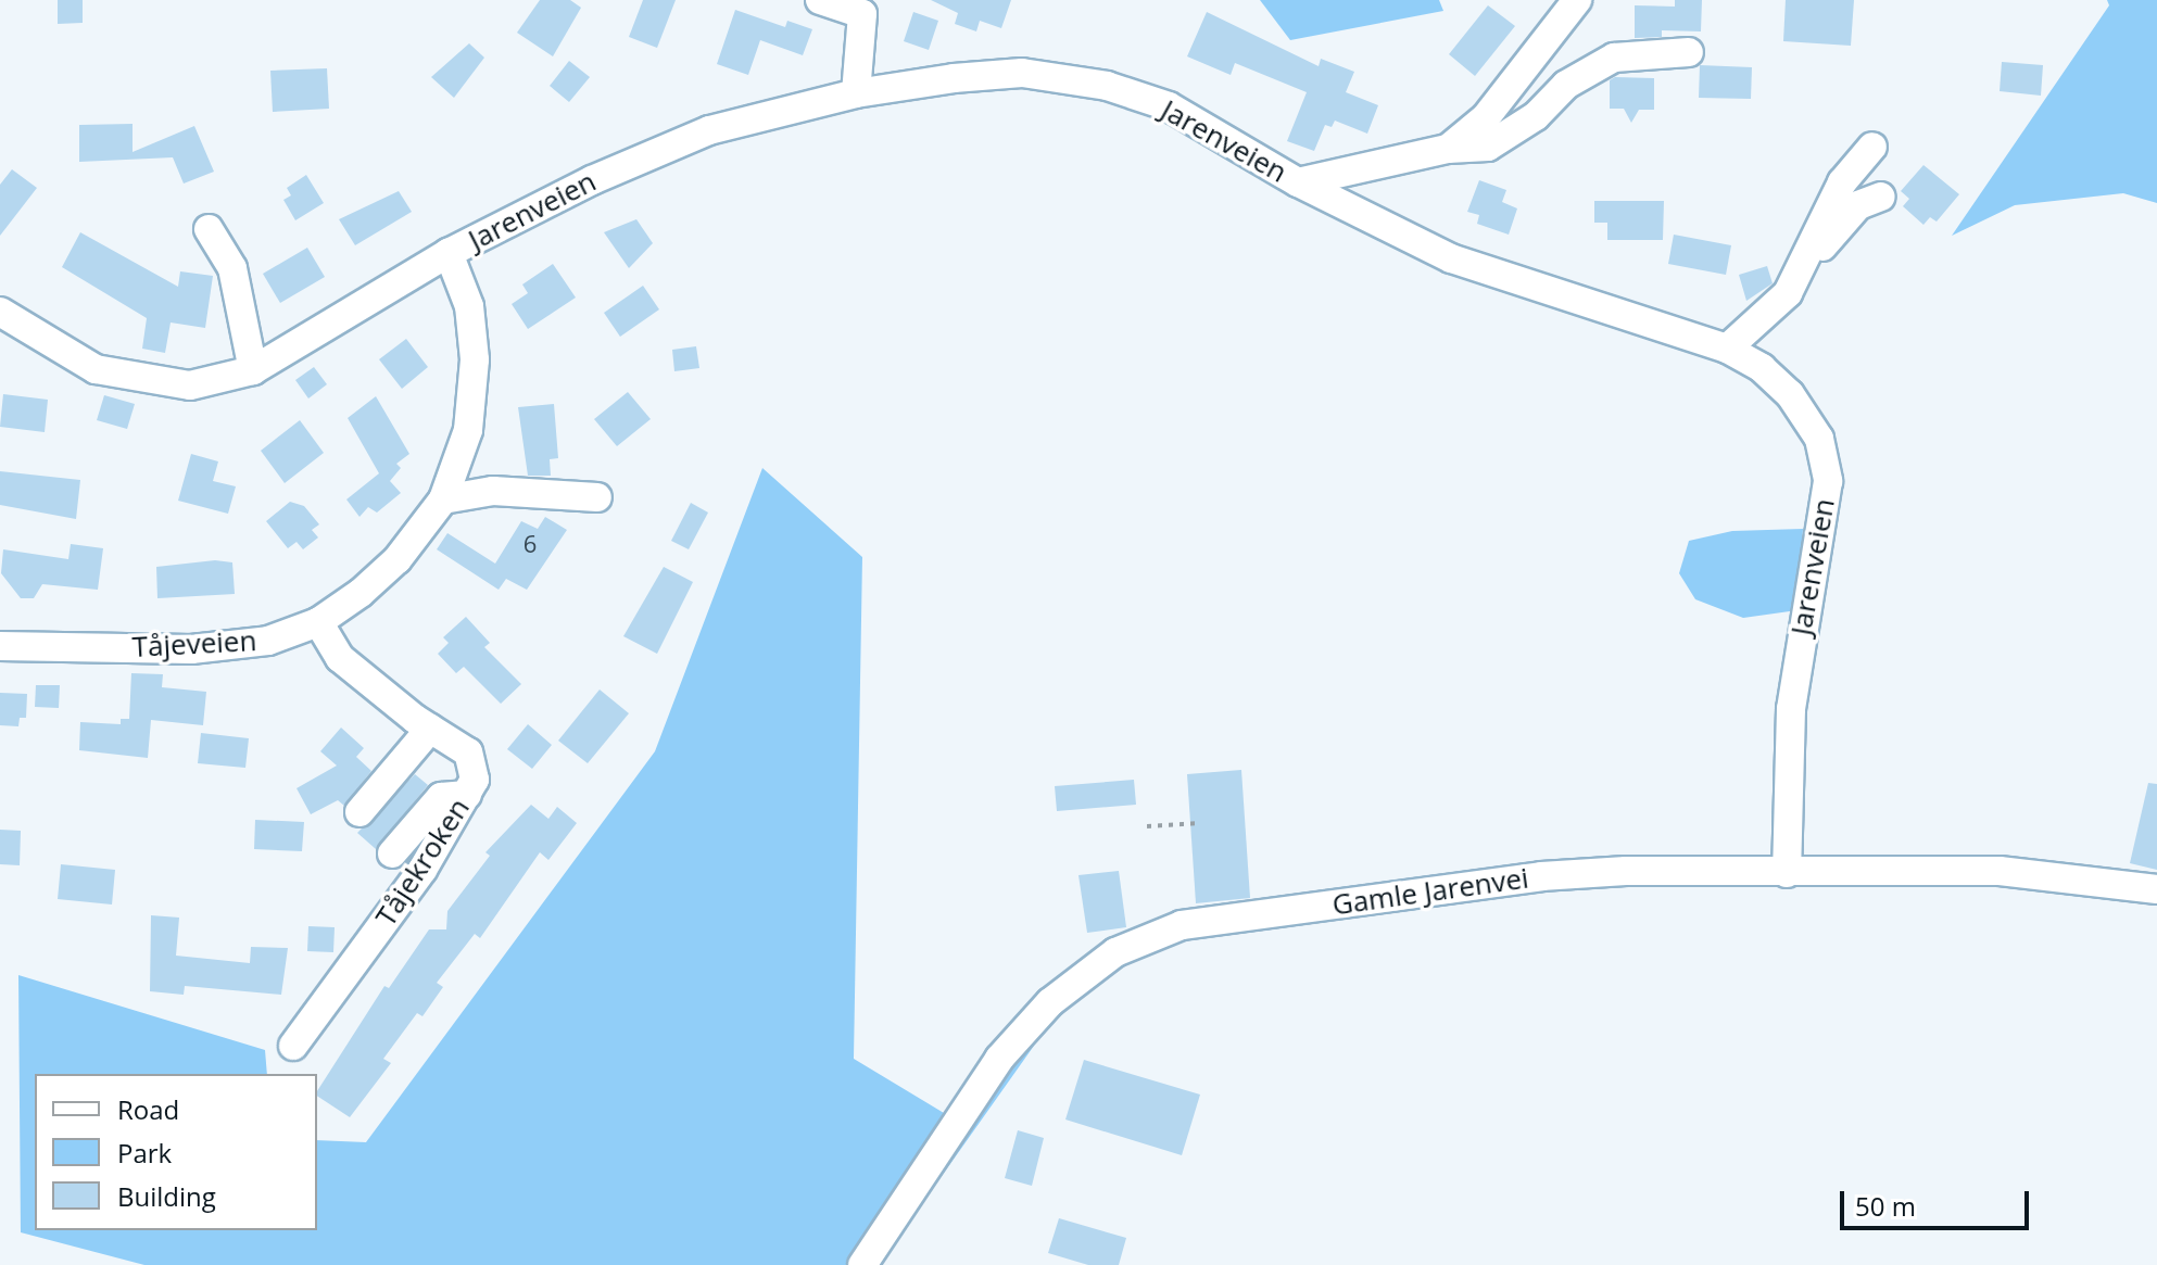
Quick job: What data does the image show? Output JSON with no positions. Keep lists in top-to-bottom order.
{
  "streets": {
    "street": [
      "Jarenveien",
      "Tåjeveien",
      "Tåjekroken",
      "Gamle Jarenvei"
    ]
  },
  "crossings": [
    ["Jarenveien", "Tåjeveien"],
    ["Jarenveien", "Gamle Jarenvei"],
    ["Tåjeveien", "Tåjekroken"]
  ],
  "house_numbers": ["6"],
  "legend": ["Road", "Park", "Building"],
  "scale_bar": "50 m"
}
